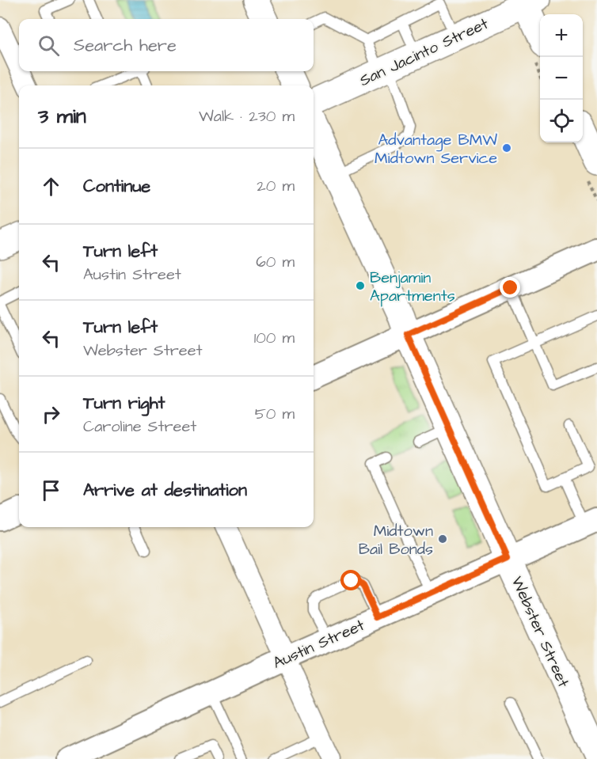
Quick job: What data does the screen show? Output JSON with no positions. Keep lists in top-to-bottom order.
{
  "streets": {
    "main road": ["San Jacinto Street", "Webster Street"],
    "street": ["Austin Street"]
  },
  "crossings": [
    ["Webster Street", "Austin Street"]
  ],
  "places": ["Advantage BMW Midtown Service", "Benjamin Apartments", "Midtown Bail Bonds"],
  "page": {
    "map_buttons": ["+", "−"],
    "search": "Search here",
    "heading": ["3 min", "Walk · 230 m"],
    "list": [
      ["Continue", "20 m"],
      ["Turn left", "Austin Street", "60 m"],
      ["Turn left", "Webster Street", "100 m"],
      ["Turn right", "Caroline Street", "50 m"],
      "Arrive at destination"
    ]
  }
}
